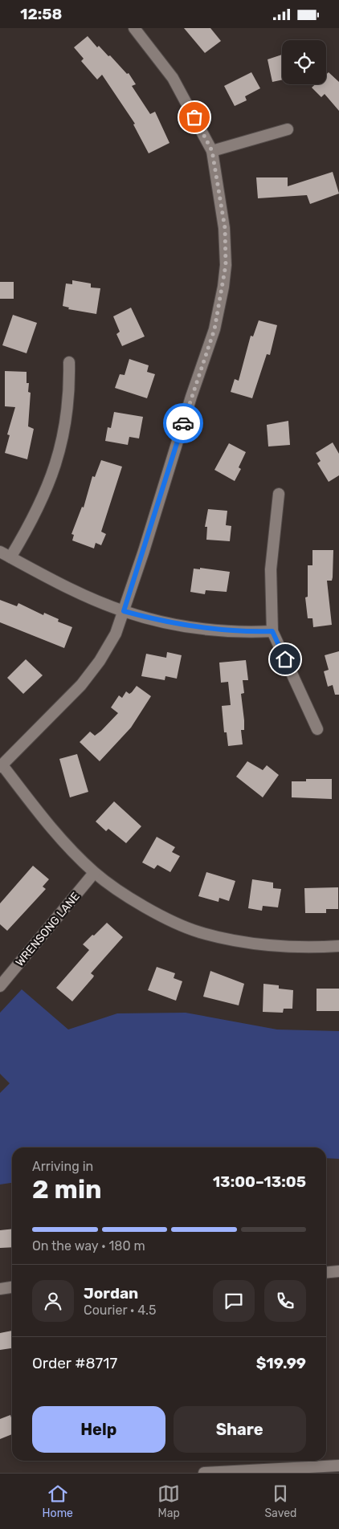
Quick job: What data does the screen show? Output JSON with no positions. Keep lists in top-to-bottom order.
{
  "streets": {
    "street": ["WRENSONG LANE"]
  },
  "page": {
    "status": "12:58",
    "heading": ["2 min", "Arriving in", "13:00–13:05"],
    "panel": [
      "Jordan",
      "Courier · 4.5",
      "Order #8717",
      "$19.99"
    ],
    "bar": "On the way · 180 m",
    "buttons": ["Help", "Share"],
    "tabs": ["Home", "Map", "Saved"]
  }
}
